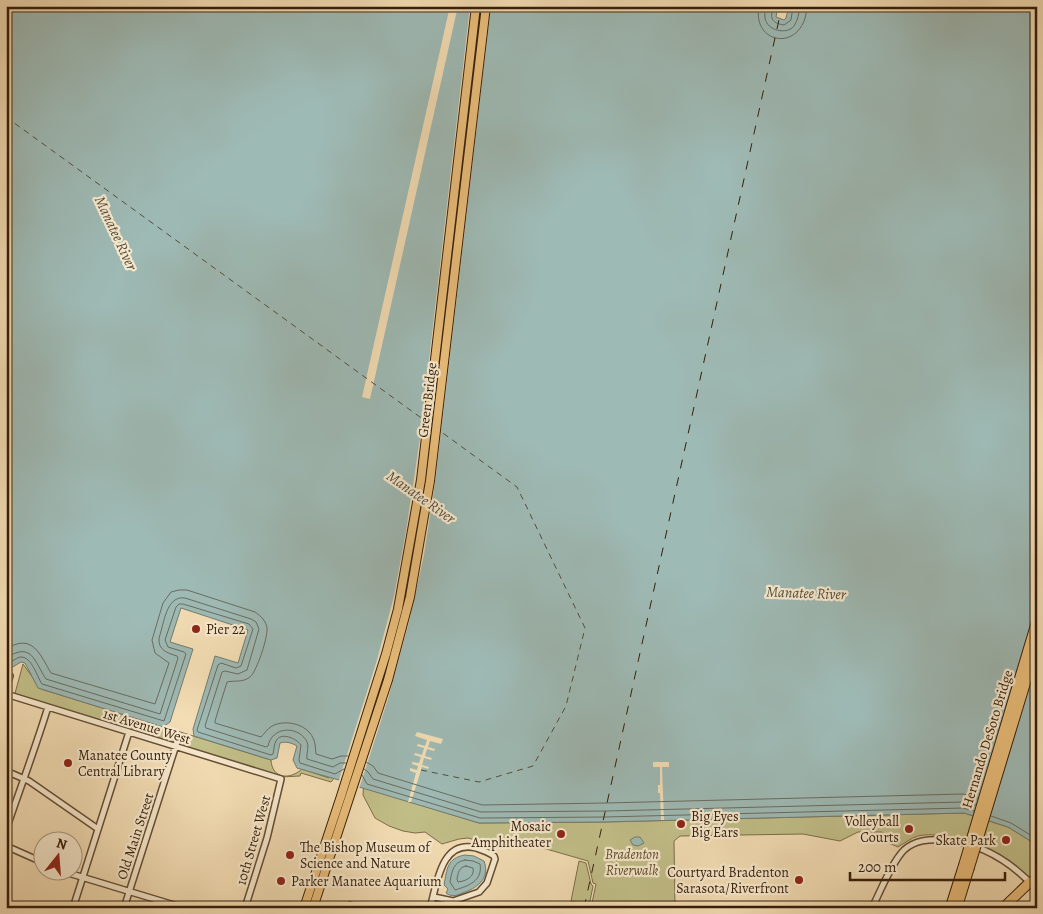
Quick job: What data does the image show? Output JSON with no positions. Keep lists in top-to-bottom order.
{
  "streets": {
    "highway": ["Hernando DeSoto Bridge"],
    "main road": ["Green Bridge"],
    "street": ["1st Avenue West", "Old Main Street", "10th Street West"]
  },
  "crossings": [
    ["1st Avenue West", "Old Main Street"],
    ["1st Avenue West", "10th Street West"]
  ],
  "water": ["Manatee River"],
  "parks": ["Bradenton Riverwalk"],
  "places": [
    "Pier 22",
    "Manatee County Central Library",
    "Big Eyes Big Ears",
    "Volleyball Courts",
    "Mosaic Amphitheater",
    "Skate Park",
    "The Bishop Museum of Science and Nature",
    "Courtyard Bradenton Sarasota/Riverfront",
    "Parker Manatee Aquarium"
  ],
  "scale_bar": "200 m",
  "north": "top"
}
